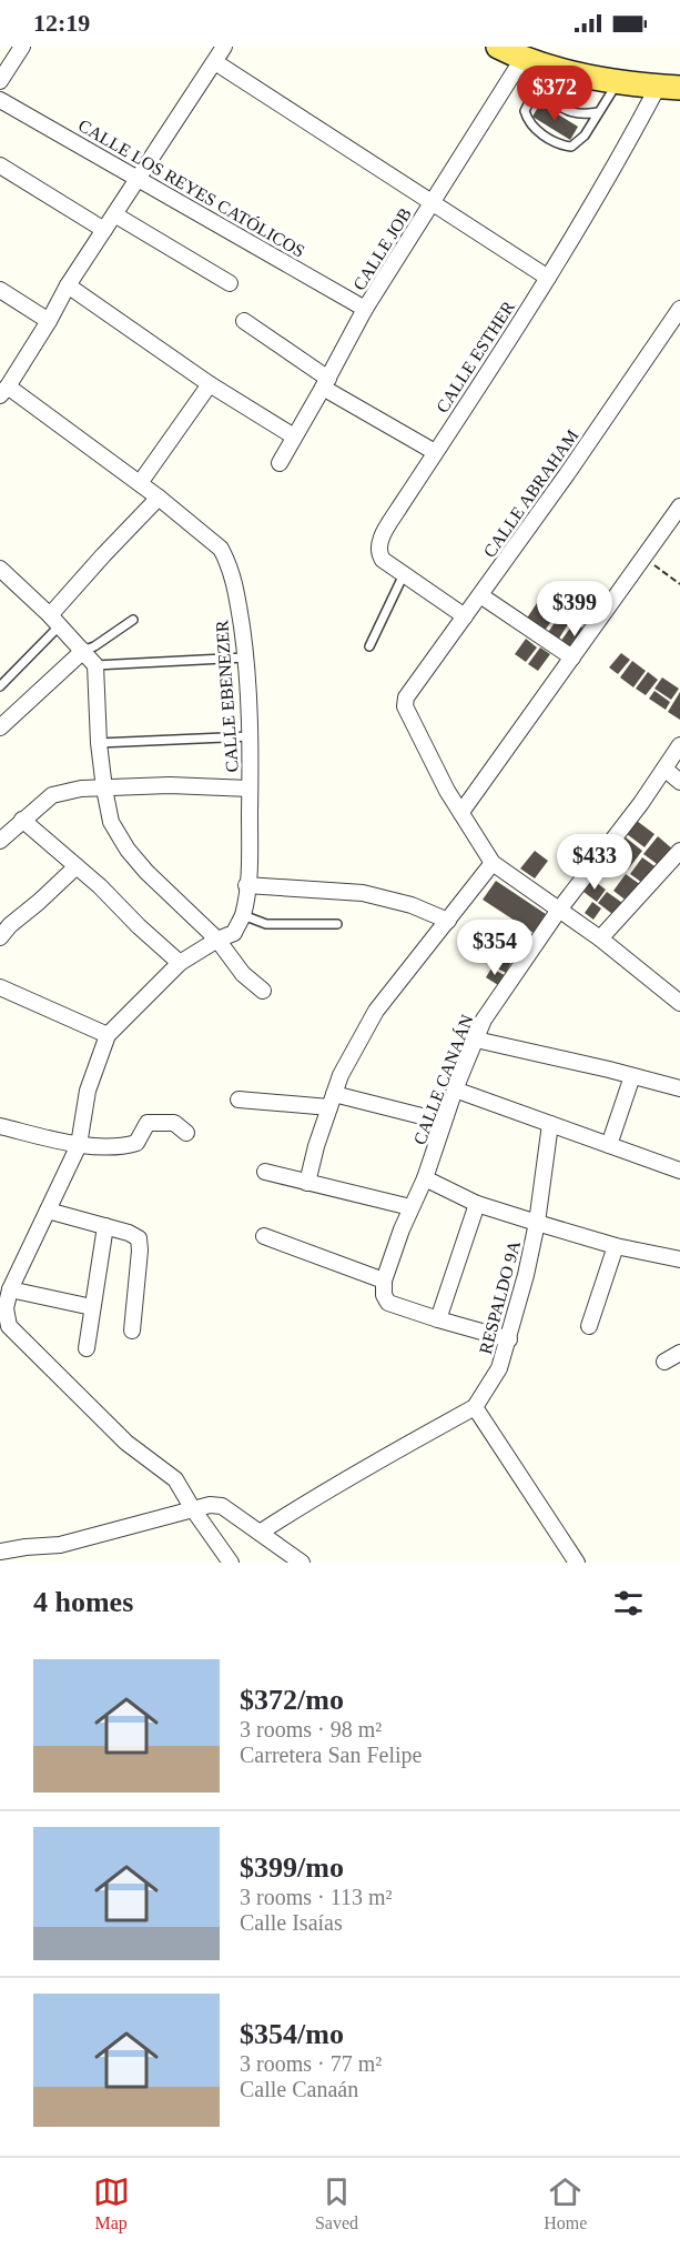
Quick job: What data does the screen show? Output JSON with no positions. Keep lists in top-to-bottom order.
{
  "streets": {
    "street": [
      "CALLE LOS REYES CATÓLICOS",
      "CALLE JOB",
      "CALLE ESTHER",
      "CALLE ABRAHAM",
      "CALLE EBENEZER",
      "CALLE CANAÁN",
      "RESPALDO 9A"
    ]
  },
  "crossings": [
    ["CALLE LOS REYES CATÓLICOS", "CALLE JOB"],
    ["CALLE ESTHER", "CALLE ABRAHAM"]
  ],
  "page": {
    "status": "12:19",
    "price": [
      "$372",
      "$399",
      "$433",
      "$354"
    ],
    "heading": "4 homes",
    "list": [
      {
        "name": "$372/mo",
        "note": "3 rooms · 98 m² · Carretera San Felipe"
      },
      {
        "name": "$399/mo",
        "note": "3 rooms · 113 m² · Calle Isaías"
      },
      {
        "name": "$354/mo",
        "note": "3 rooms · 77 m² · Calle Canaán"
      }
    ],
    "tabs": ["Map", "Saved", "Home"]
  }
}
